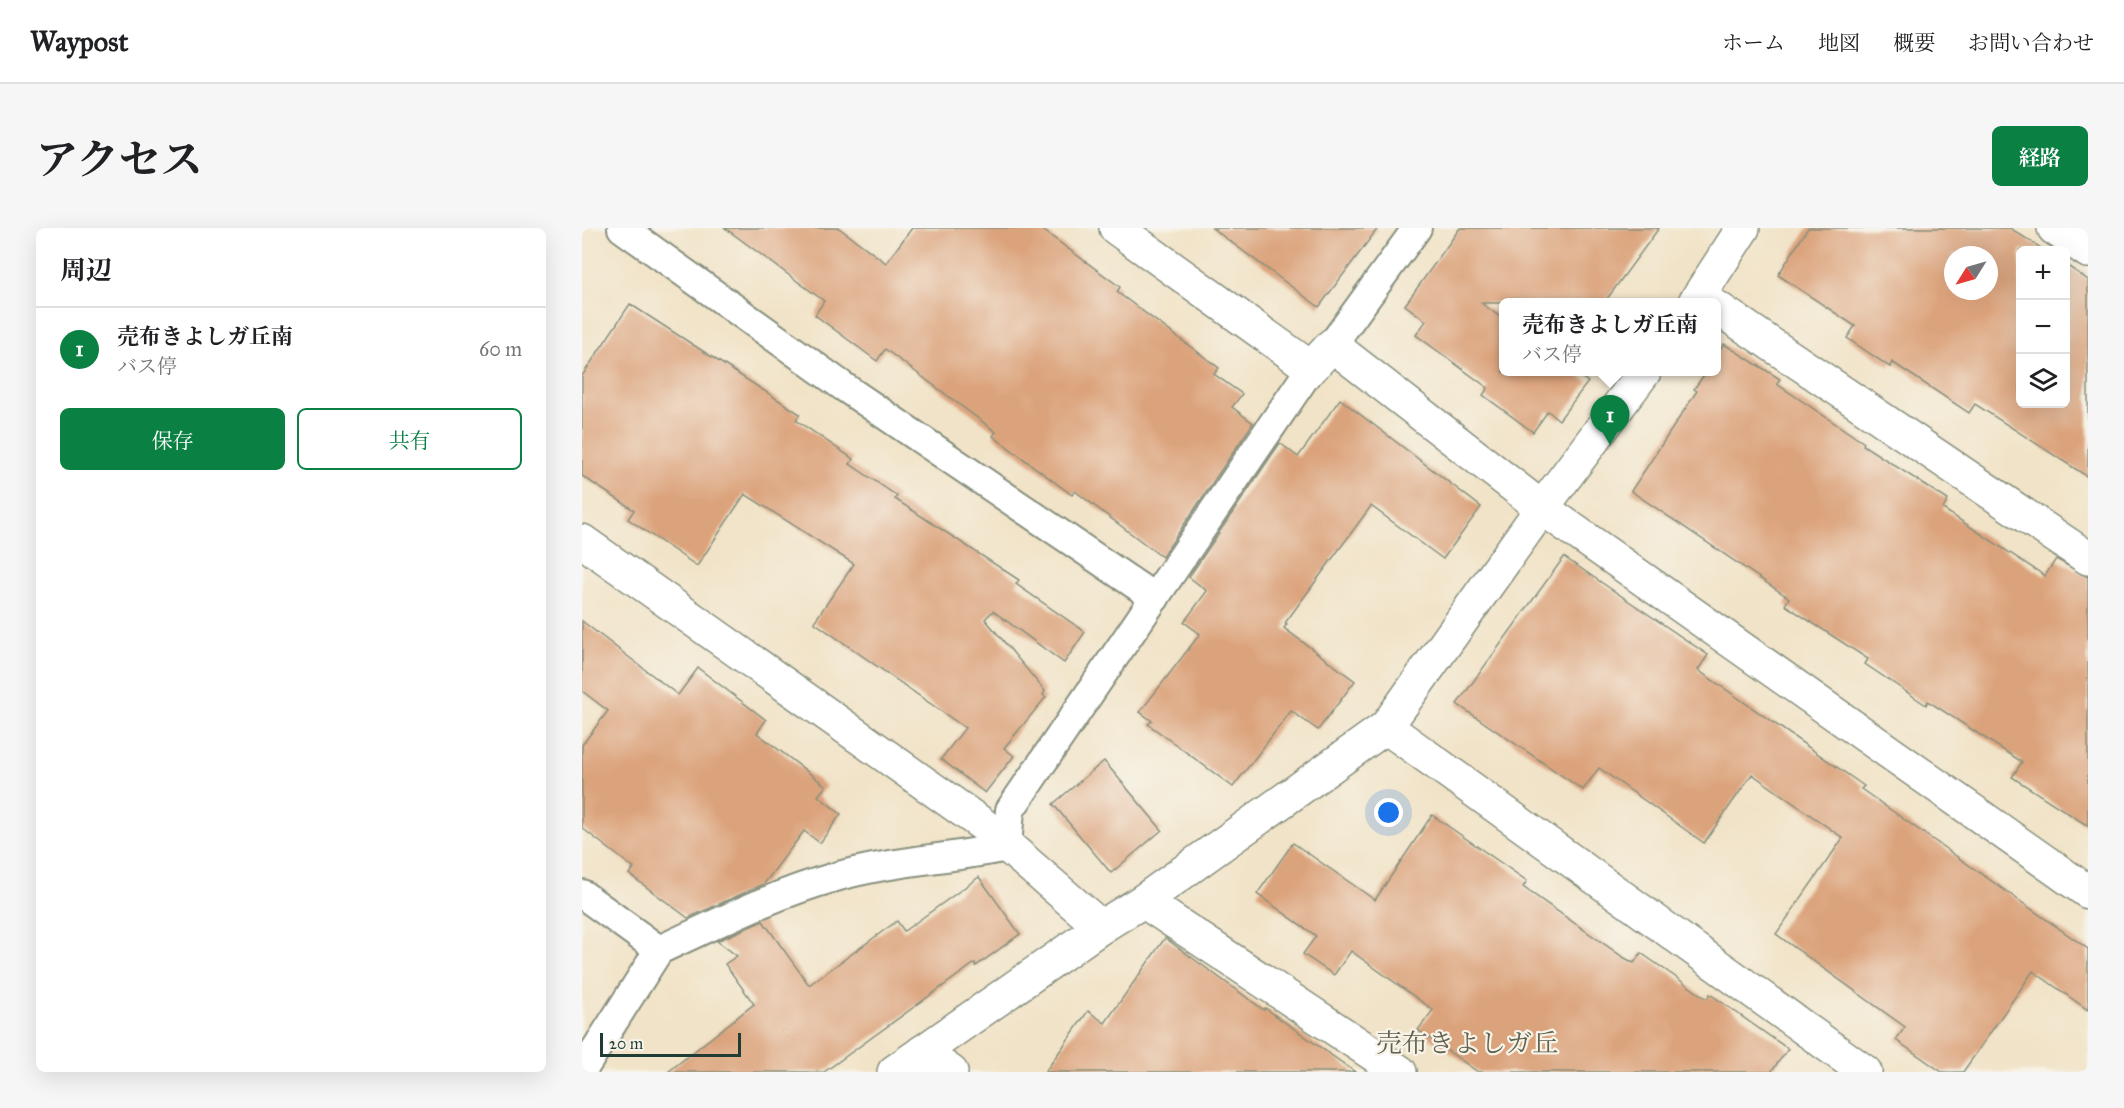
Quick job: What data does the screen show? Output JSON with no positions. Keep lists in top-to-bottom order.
{
  "districts": ["売布きよしガ丘"],
  "scale_bar": "20 m",
  "north": "bottom left",
  "page": {
    "header": "Waypost",
    "nav": [
      "ホーム",
      "地図",
      "概要",
      "お問い合わせ"
    ],
    "title": "アクセス",
    "buttons": [
      "経路",
      ["保存", "共有"]
    ],
    "heading": "周辺",
    "map_buttons": ["+", "−"],
    "popup": ["売布きよしガ丘南", "バス停"],
    "list": [
      {
        "mark": "1",
        "name": "売布きよしガ丘南",
        "note": "バス停",
        "value": "60 m"
      }
    ],
    "pins": "1",
    "scale": "20 m"
  }
}
